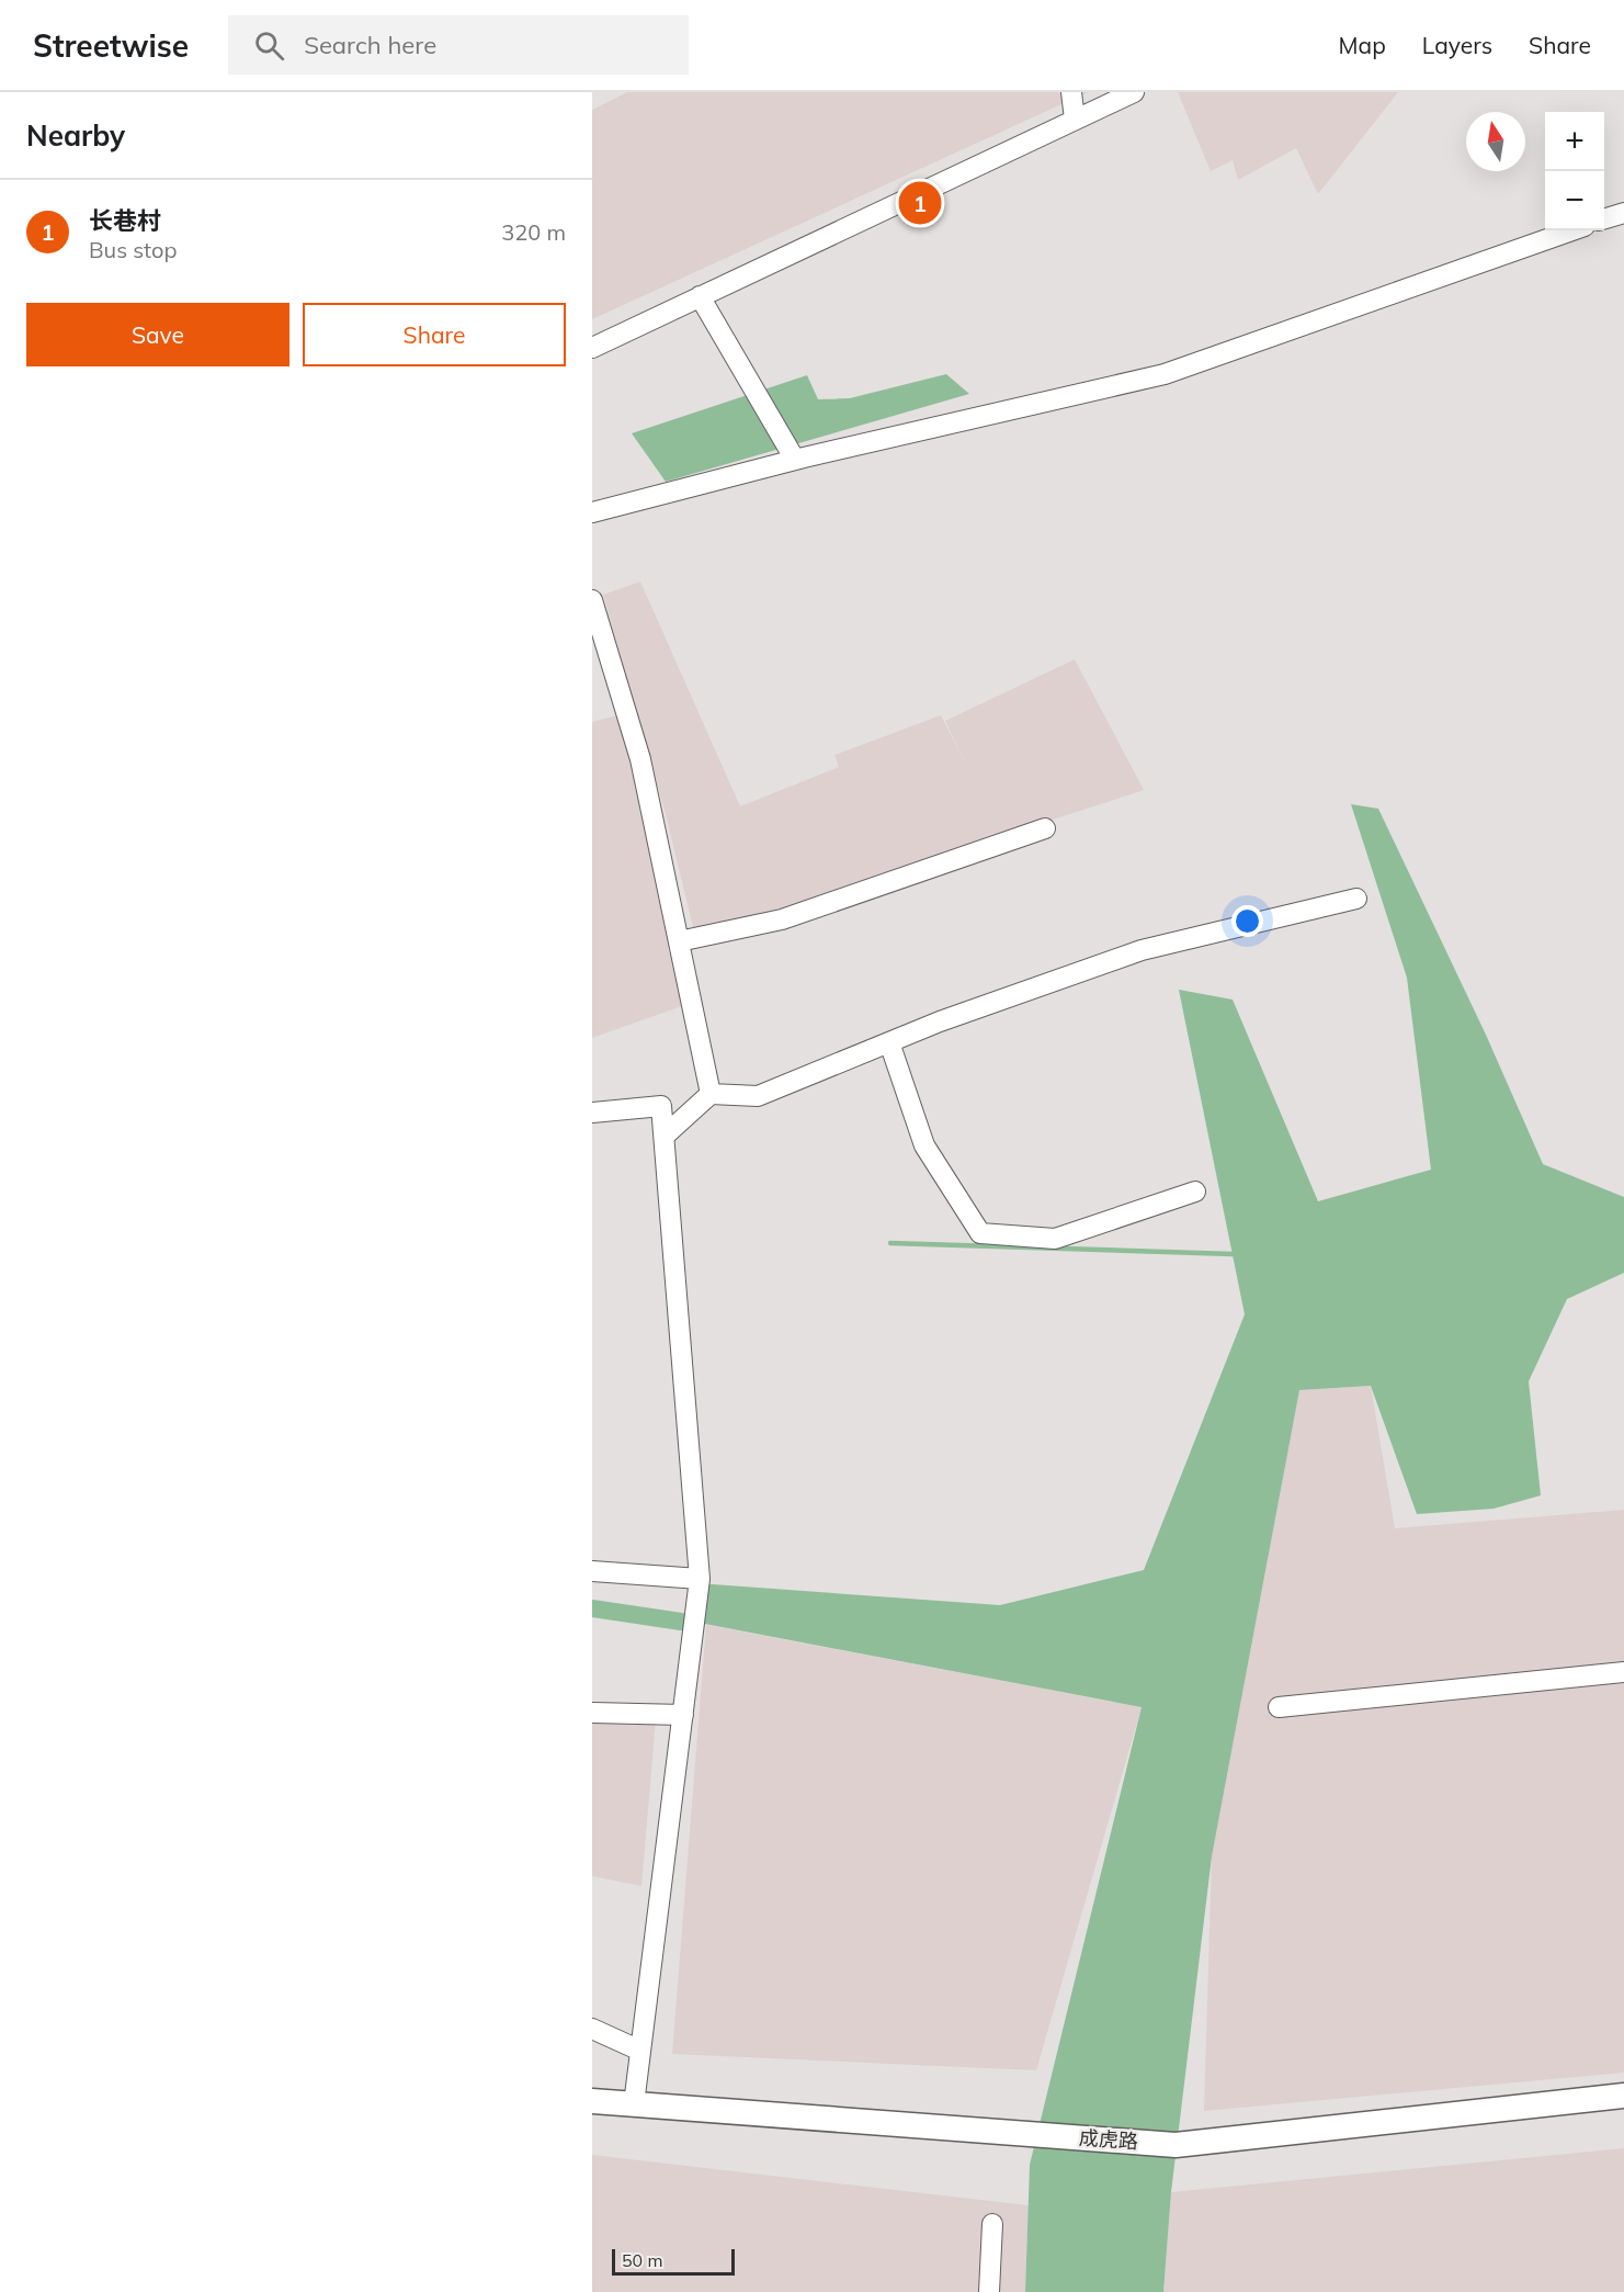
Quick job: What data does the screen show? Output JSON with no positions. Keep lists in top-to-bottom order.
{
  "streets": {
    "street": ["成虎路"]
  },
  "scale_bar": "50 m",
  "north": "top",
  "page": {
    "header": "Streetwise",
    "search": "Search here",
    "nav": ["Map", "Layers", "Share"],
    "heading": "Nearby",
    "map_buttons": ["+", "−"],
    "list": [
      {
        "mark": "1",
        "name": "长巷村",
        "note": "Bus stop",
        "value": "320 m"
      }
    ],
    "pins": "1",
    "buttons": ["Save", "Share"],
    "scale": "50 m"
  }
}
